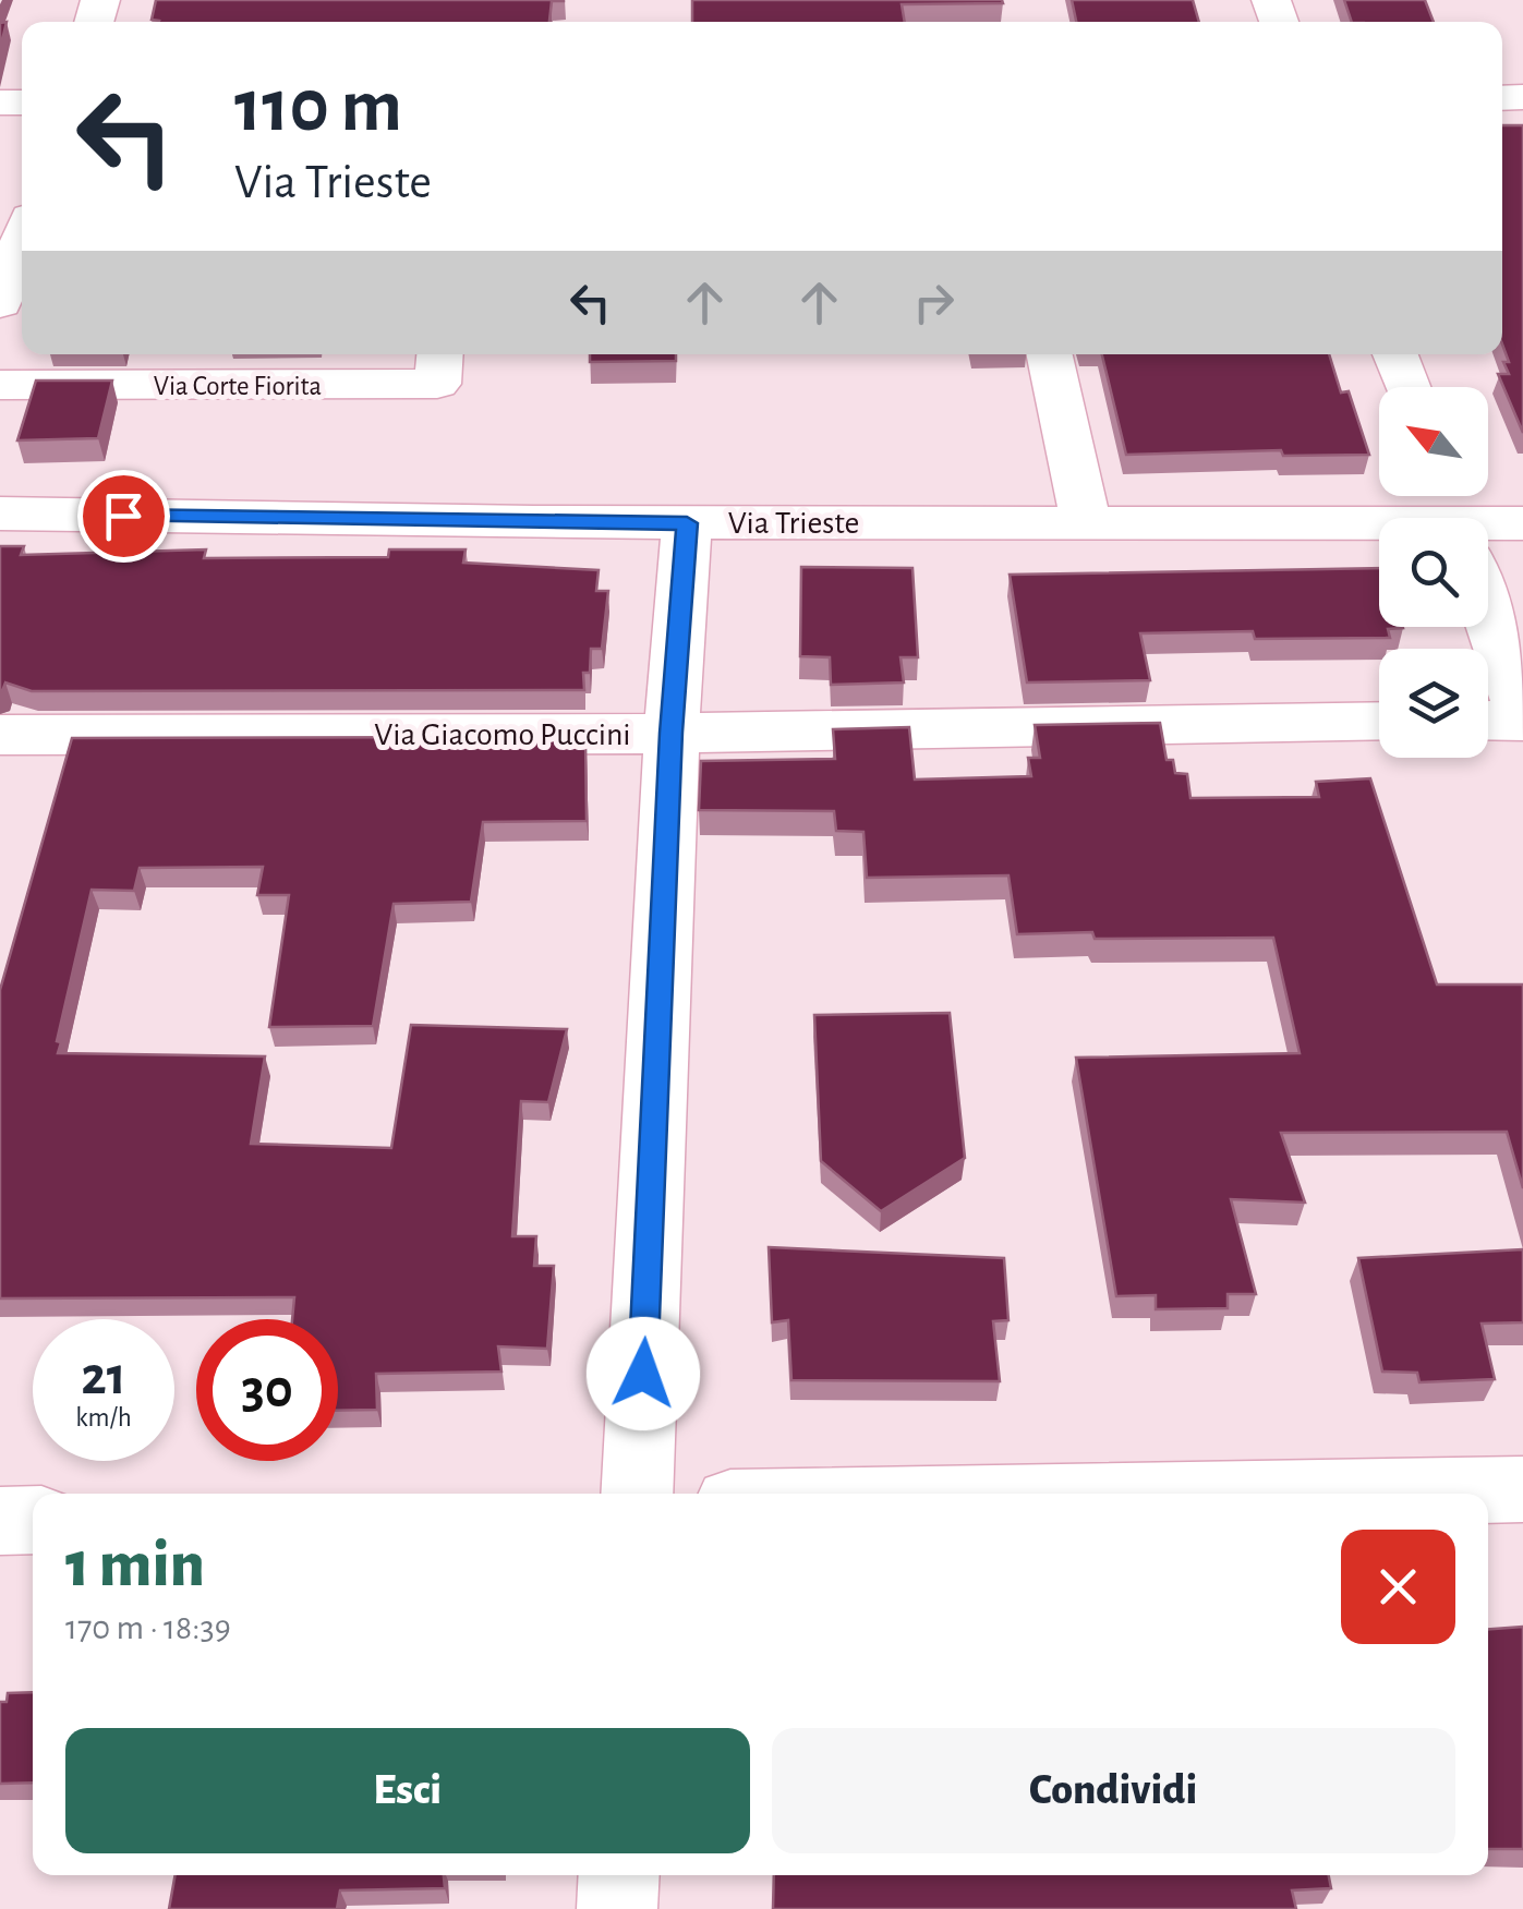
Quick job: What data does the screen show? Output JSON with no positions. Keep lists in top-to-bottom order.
{
  "streets": {
    "street": ["Via Corte Fiorita", "Via Trieste", "Via Giacomo Puccini"]
  },
  "north": "top left",
  "page": {
    "turn": ["110 m", "Via Trieste"],
    "speed": "21 km/h",
    "limit": "30",
    "heading": ["1 min", "170 m · 18:39"],
    "buttons": ["Esci", "Condividi"]
  }
}
